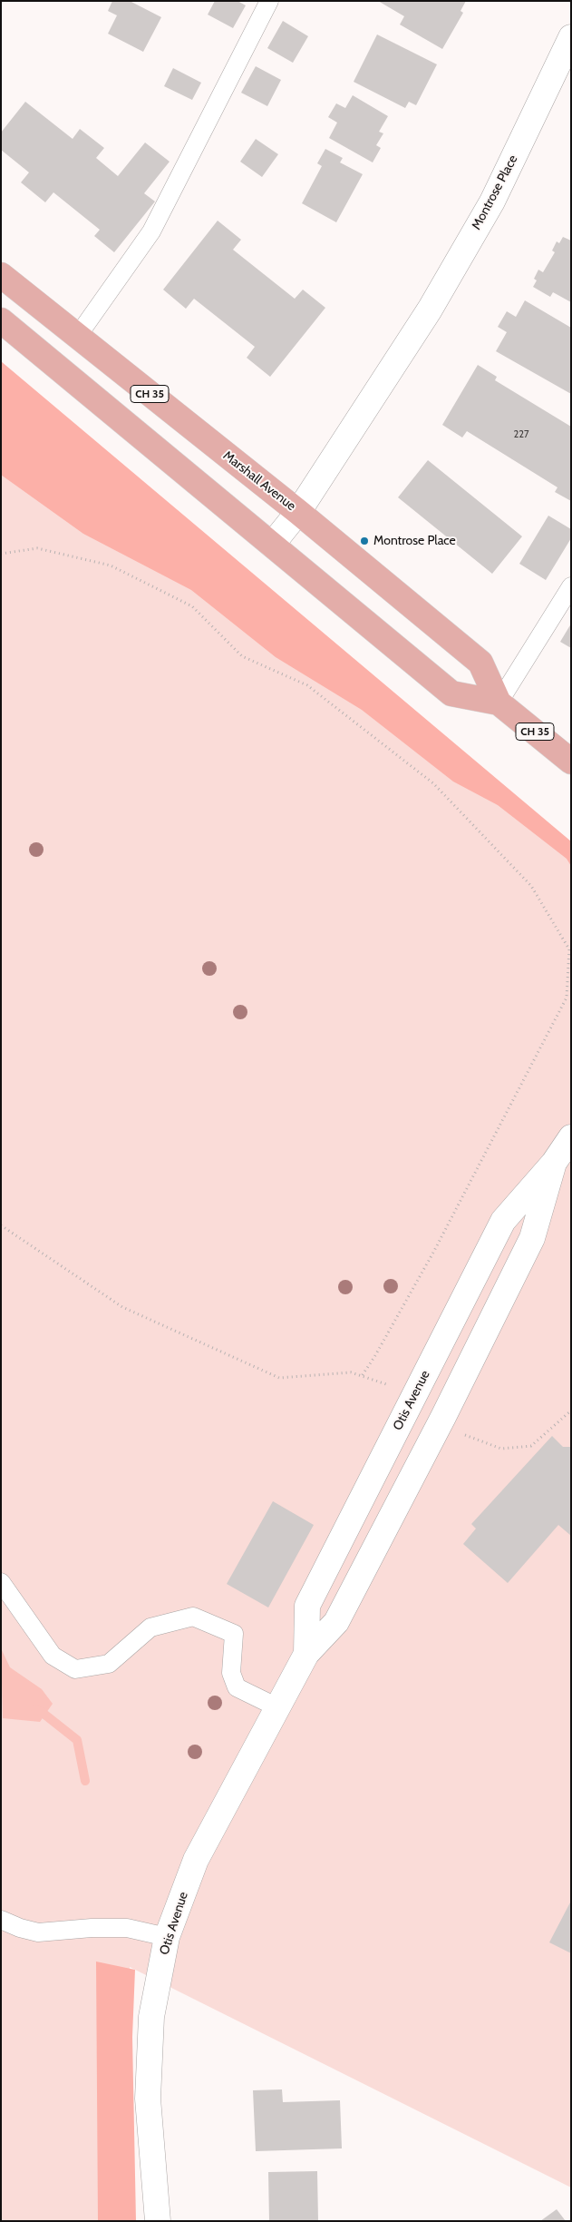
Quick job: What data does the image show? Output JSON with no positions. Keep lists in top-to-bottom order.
{
  "streets": {
    "main road": ["CH 35", "Marshall Avenue"],
    "street": ["Montrose Place", "Otis Avenue"]
  },
  "crossings": [
    ["Montrose Place", "Marshall Avenue"]
  ],
  "places": ["Montrose Place"],
  "house_numbers": ["227"]
}
